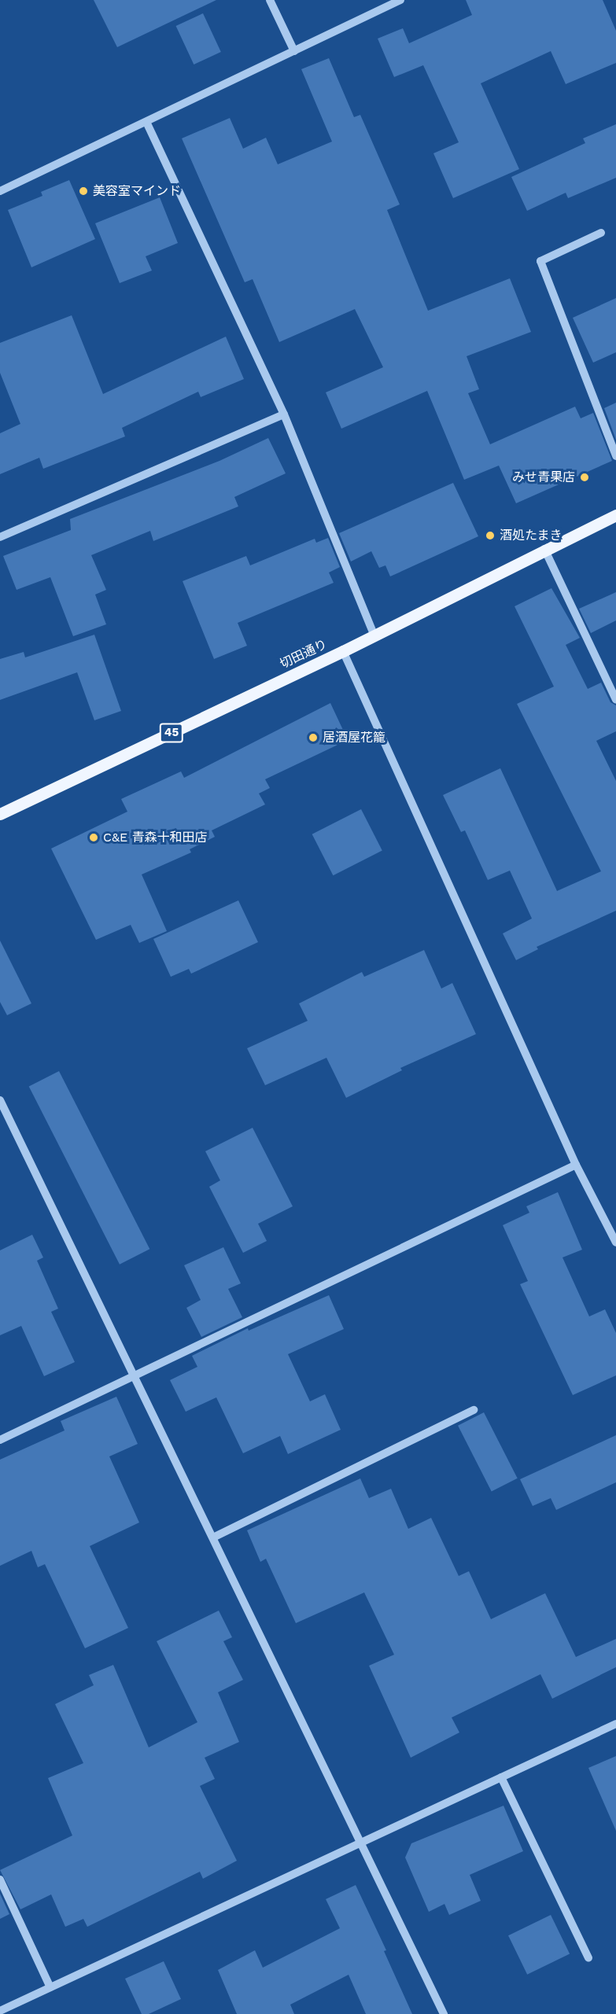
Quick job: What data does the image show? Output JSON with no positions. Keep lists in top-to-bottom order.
{
  "streets": {
    "main road": ["切田通り", "45"]
  },
  "places": [
    "美容室マインド",
    "みせ青果店",
    "酒処たまき",
    "居酒屋花籠",
    "C&E 青森十和田店"
  ]
}
